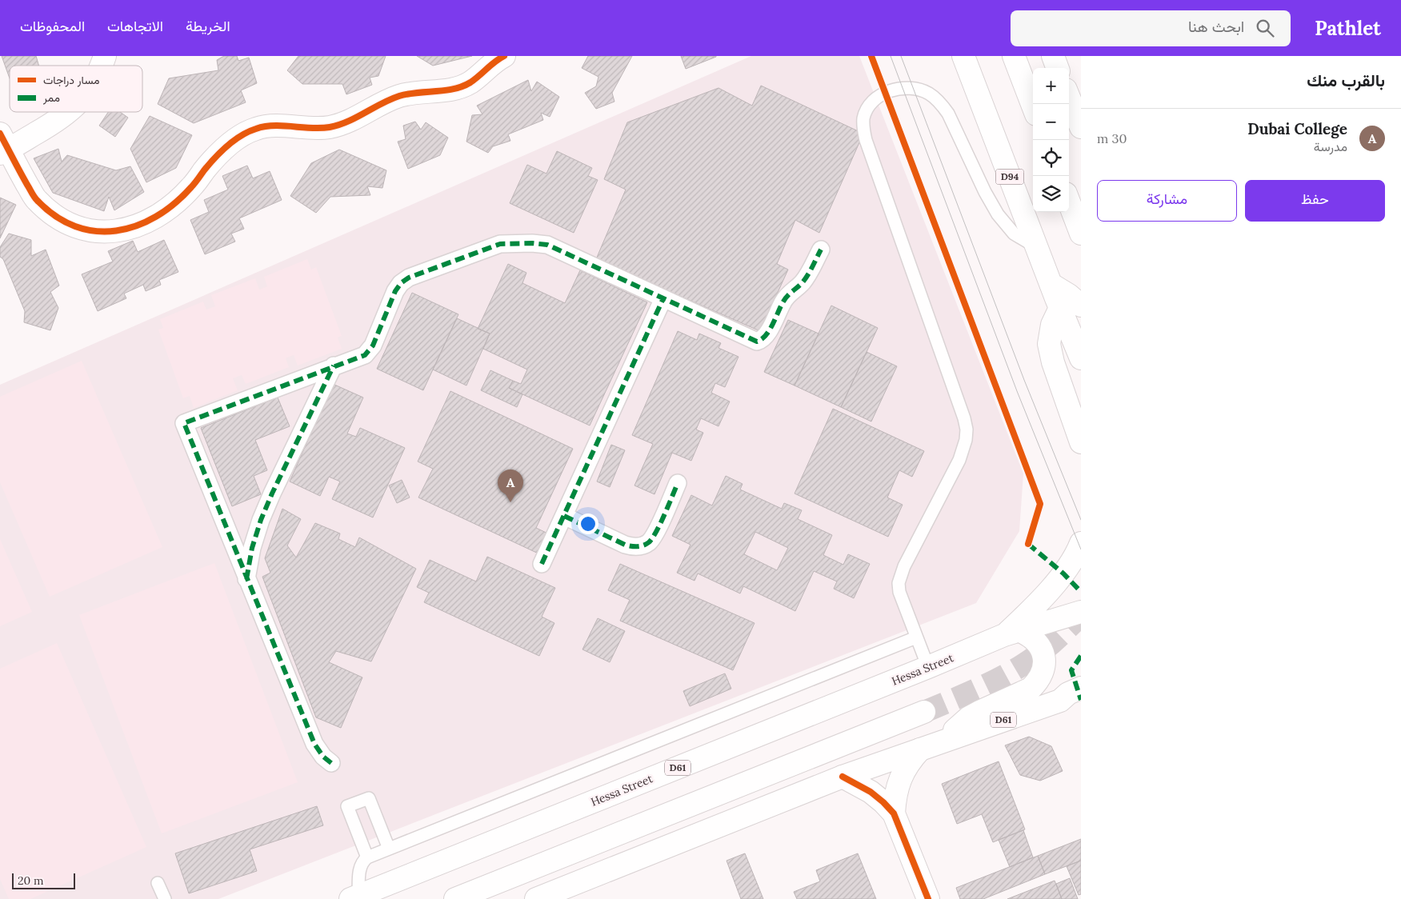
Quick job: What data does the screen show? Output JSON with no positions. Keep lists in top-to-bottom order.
{
  "streets": {
    "main road": ["D94", "Hessa Street", "D61"]
  },
  "legend": ["مسار دراجات", "ممر"],
  "scale_bar": "20 m",
  "page": {
    "header": "Pathlet",
    "search": "ابحث هنا",
    "nav": ["الخريطة", "الاتجاهات", "المحفوظات"],
    "heading": "بالقرب منك",
    "map_buttons": ["+", "−"],
    "list": [
      {
        "mark": "A",
        "name": "Dubai College",
        "note": "مدرسة",
        "value": "30 m"
      }
    ],
    "buttons": ["حفظ", "مشاركة"],
    "pins": "A",
    "scale": "20 m"
  }
}
